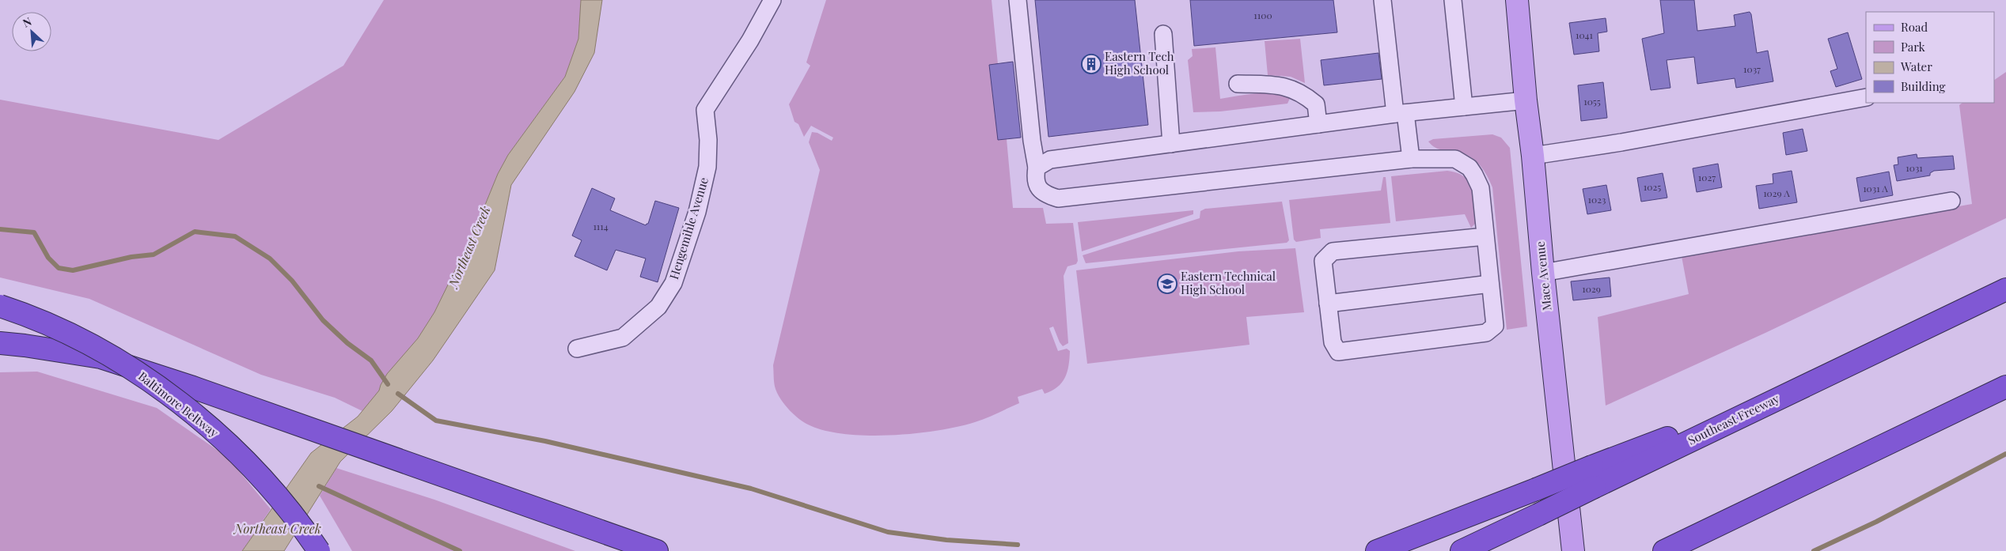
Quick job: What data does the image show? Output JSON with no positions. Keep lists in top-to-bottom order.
{
  "streets": {
    "highway": ["Baltimore Beltway"],
    "main road": ["Mace Avenue"],
    "lane": ["Hengemihle Avenue"]
  },
  "water": ["Northeast Creek"],
  "places": {
    "building": ["Eastern Tech High School"],
    "school or university": ["Eastern Technical High School"]
  },
  "house_numbers": [
    "1100",
    "1041",
    "1037",
    "1055",
    "1031",
    "1027",
    "1025",
    "1031 A",
    "1029 A",
    "1023",
    "1114",
    "1029"
  ],
  "legend": [
    "Road",
    "Park",
    "Water",
    "Building"
  ],
  "north": "top left"
}
